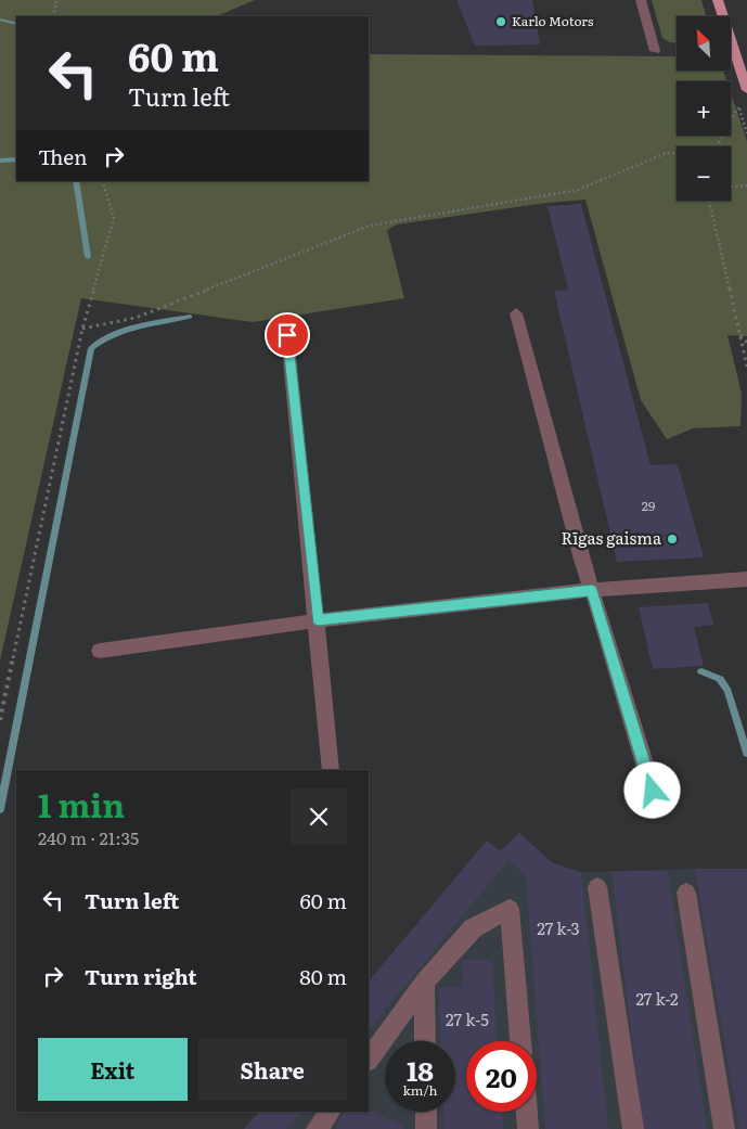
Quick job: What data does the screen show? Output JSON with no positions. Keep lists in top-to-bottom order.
{
  "places": ["Karlo Motors", "Rīgas gaisma"],
  "house_numbers": [
    "29",
    "27 k-3",
    "27 k-2",
    "27 k-5"
  ],
  "north": "top left",
  "page": {
    "map_buttons": ["+", "−"],
    "turn": ["60 m", "Turn left"],
    "then": "Then",
    "heading": ["1 min", "240 m · 21:35"],
    "list": [
      {
        "name": "Turn left",
        "value": "60 m"
      },
      {
        "name": "Turn right",
        "value": "80 m"
      }
    ],
    "buttons": ["Exit", "Share"],
    "speed": "18 km/h",
    "limit": "20"
  }
}
